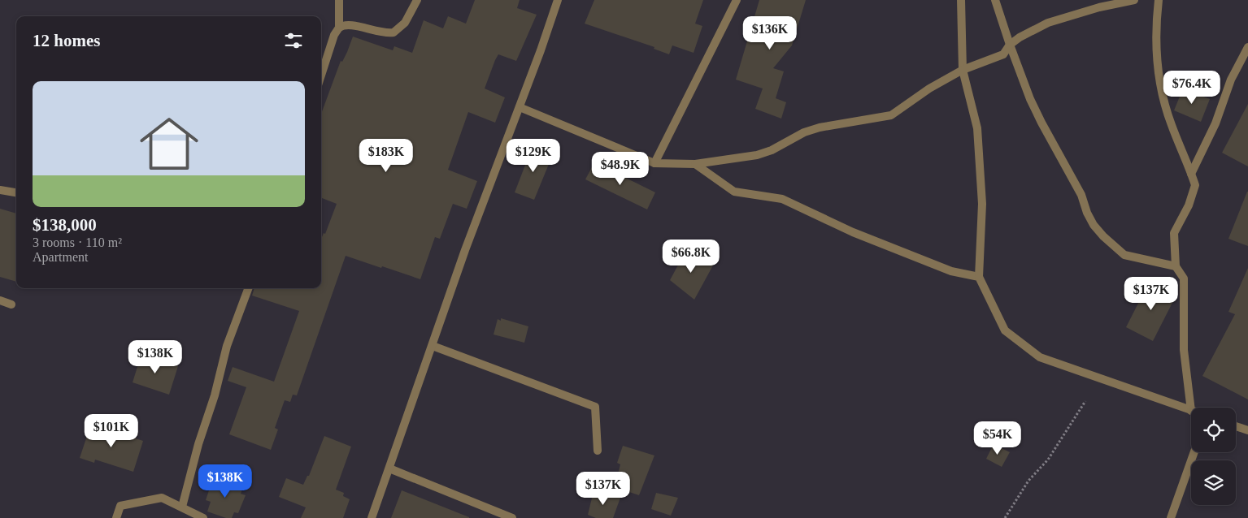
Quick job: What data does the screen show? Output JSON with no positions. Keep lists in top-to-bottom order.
{
  "page": {
    "price": [
      "$136K",
      "$76.4K",
      "$183K",
      "$129K",
      "$48.9K",
      "$66.8K",
      "$137K",
      "$138K",
      "$101K",
      "$54K",
      "$138K",
      "$137K"
    ],
    "heading": "12 homes",
    "list": [
      {
        "name": "$138,000",
        "note": "3 rooms · 110 m² · Apartment"
      }
    ]
  }
}
